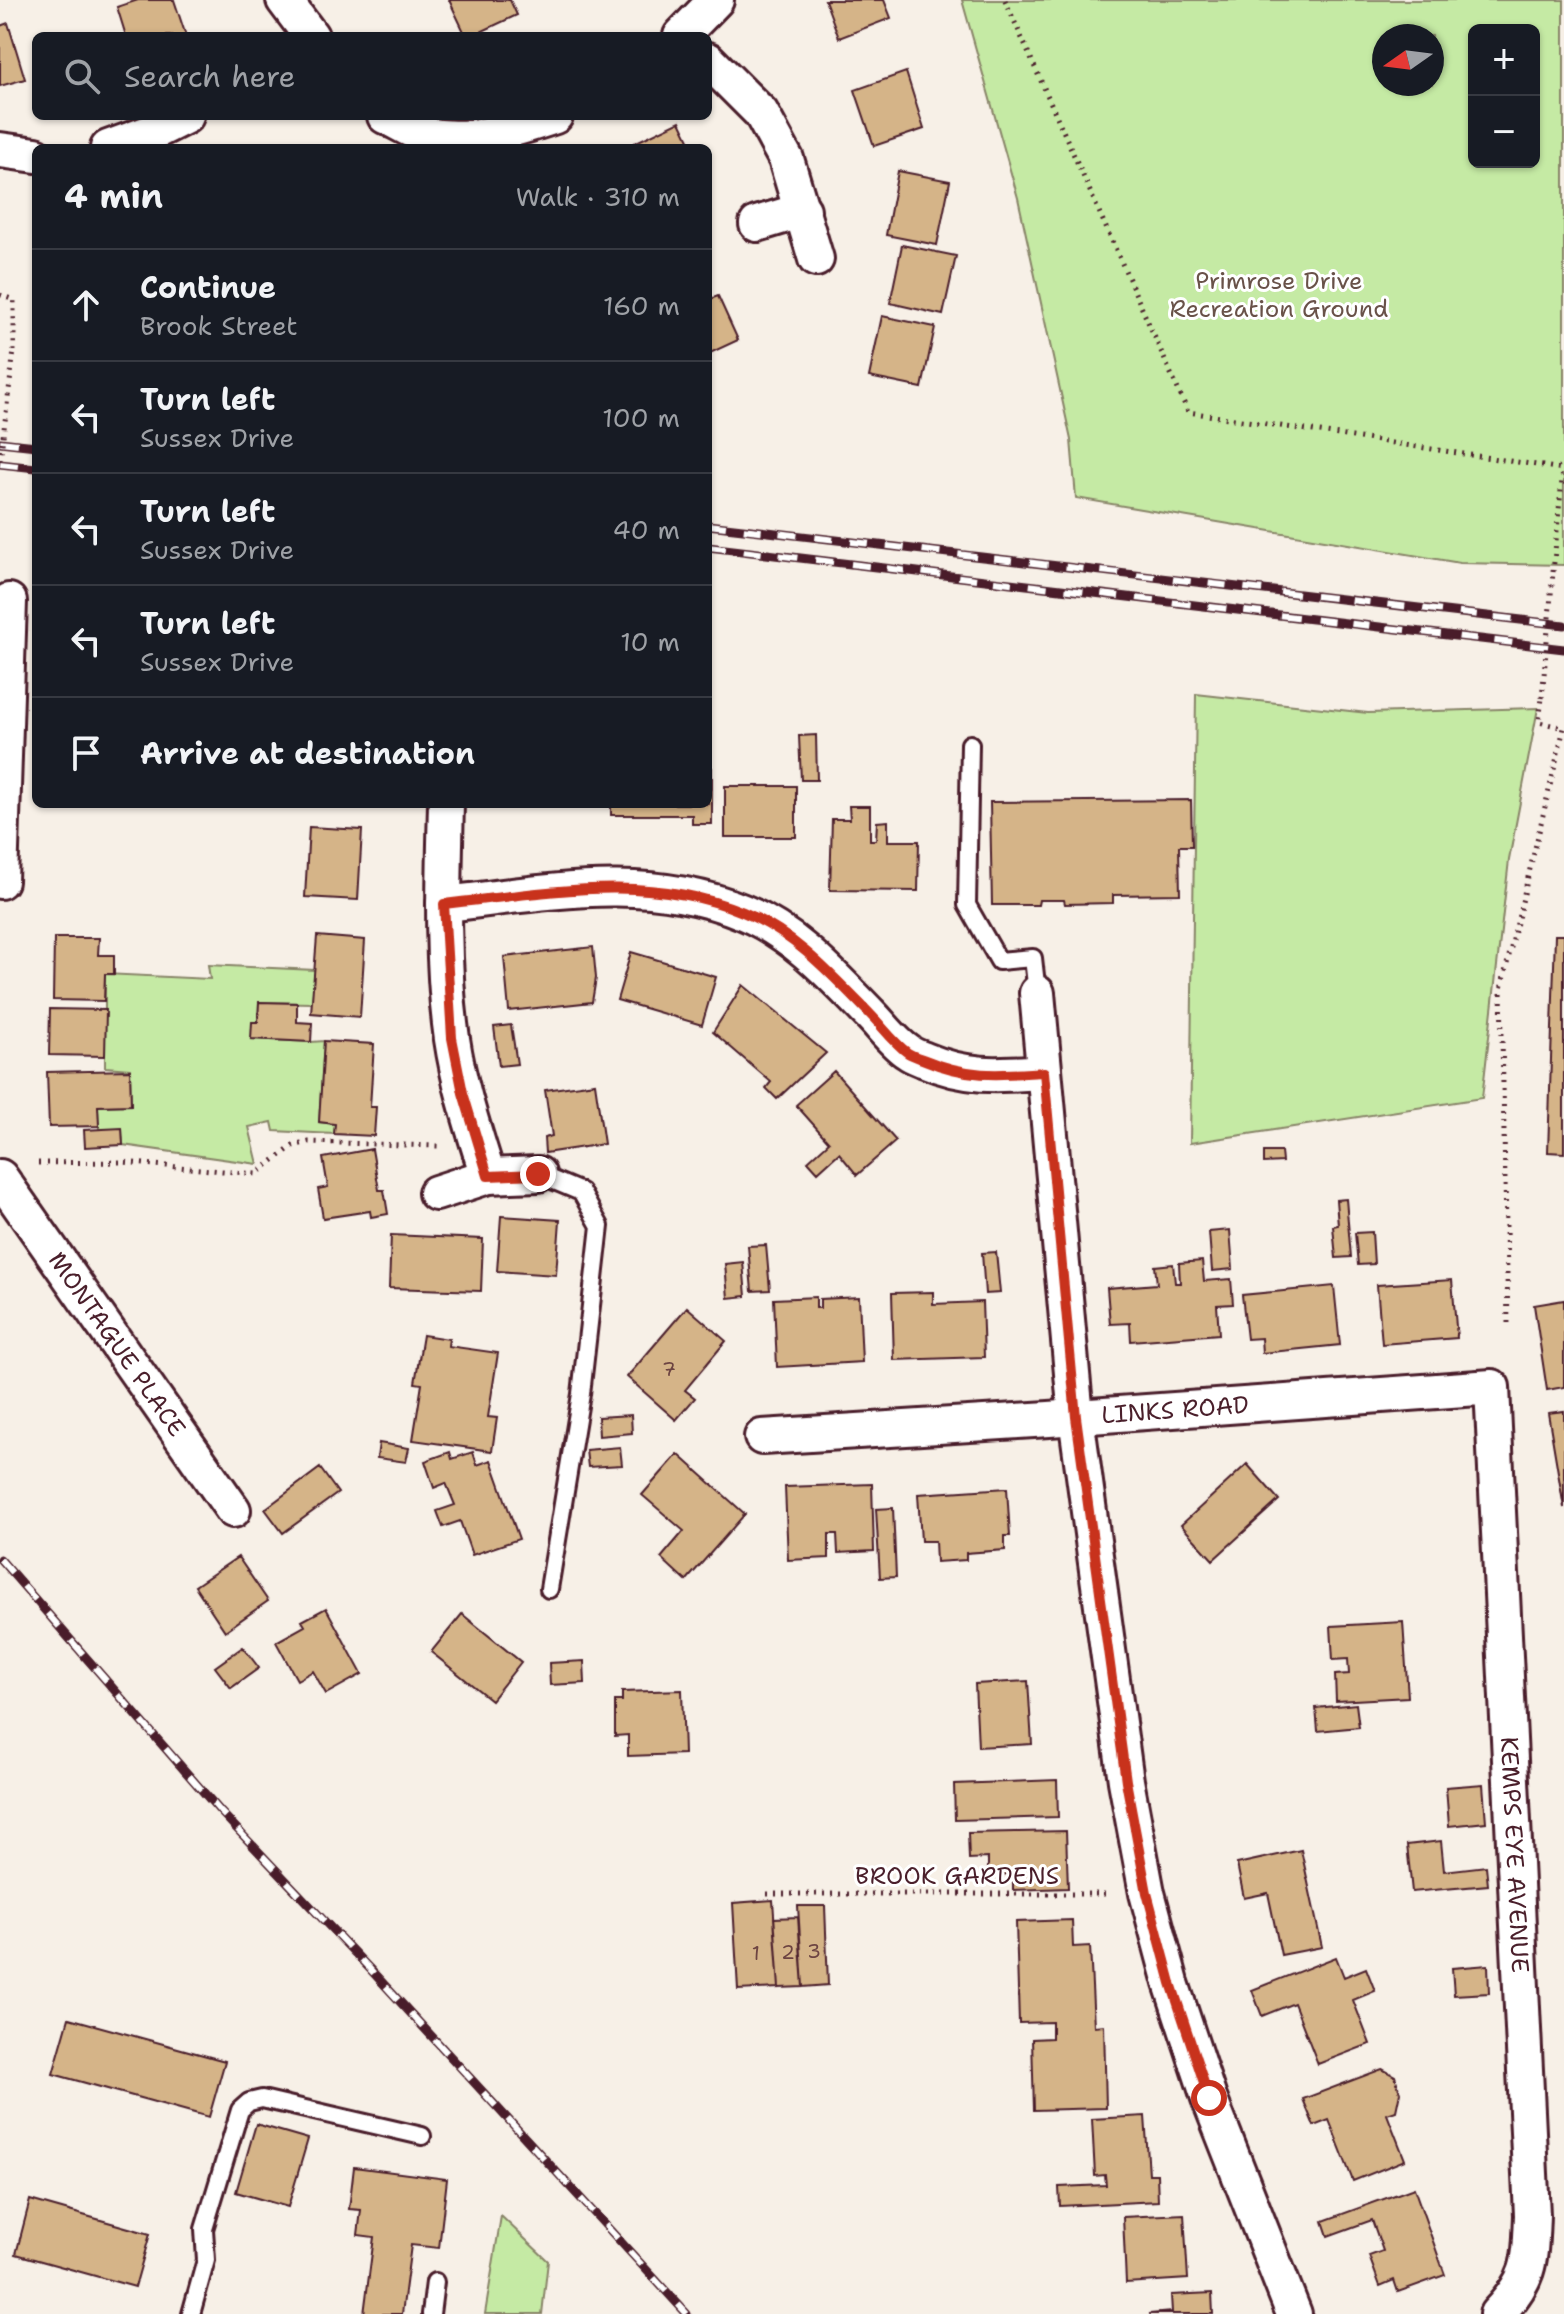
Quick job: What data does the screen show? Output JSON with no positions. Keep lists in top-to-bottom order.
{
  "streets": {
    "street": ["MONTAGUE PLACE", "LINKS ROAD", "KEMPS EYE AVENUE"],
    "path": ["BROOK GARDENS"]
  },
  "crossings": [
    ["LINKS ROAD", "KEMPS EYE AVENUE"]
  ],
  "parks": ["Primrose Drive Recreation Ground"],
  "house_numbers": [
    "7",
    "3",
    "2",
    "1"
  ],
  "north": "left",
  "page": {
    "map_buttons": ["+", "−"],
    "search": "Search here",
    "heading": ["4 min", "Walk · 310 m"],
    "list": [
      ["Continue", "Brook Street", "160 m"],
      ["Turn left", "Sussex Drive", "100 m"],
      ["Turn left", "Sussex Drive", "40 m"],
      ["Turn left", "Sussex Drive", "10 m"],
      "Arrive at destination"
    ]
  }
}
